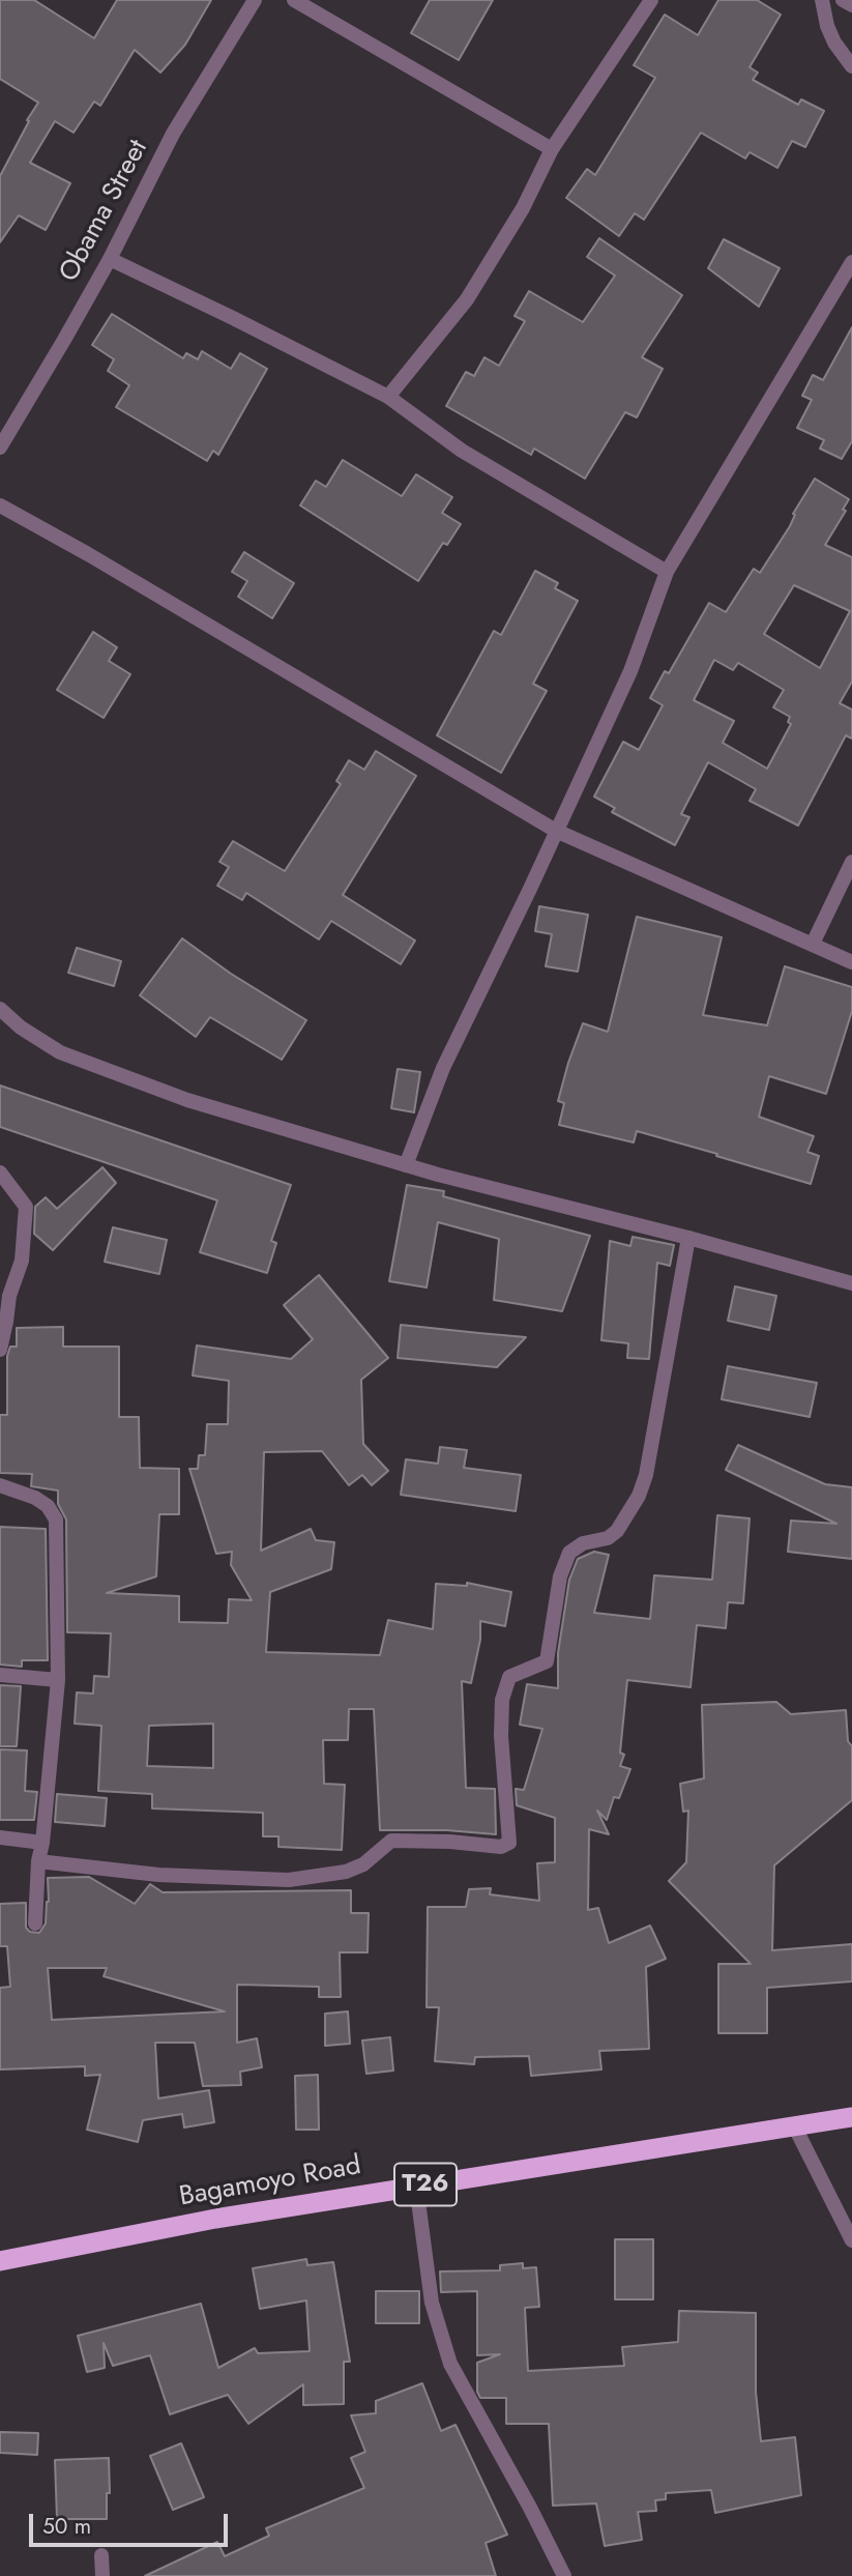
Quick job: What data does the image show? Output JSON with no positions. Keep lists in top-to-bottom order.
{
  "streets": {
    "highway": ["Bagamoyo Road", "T26"],
    "street": ["Obama Street"]
  },
  "scale_bar": "50 m"
}
